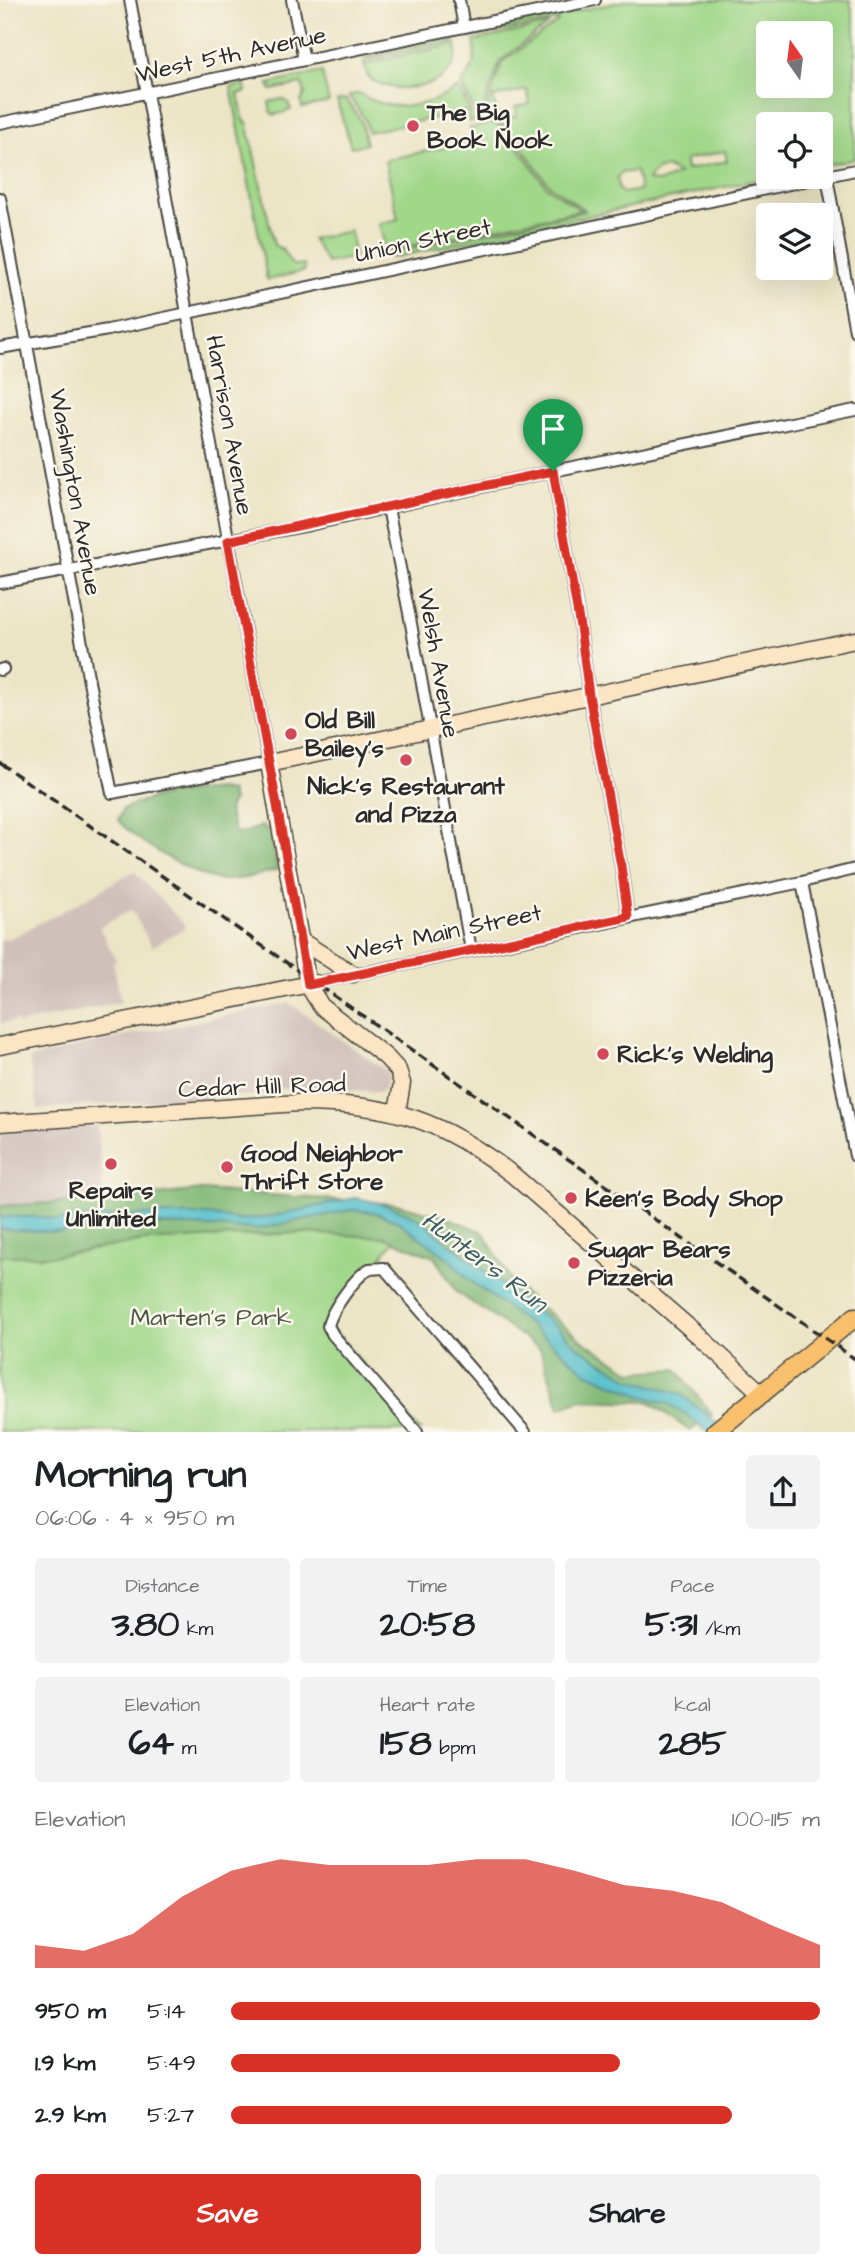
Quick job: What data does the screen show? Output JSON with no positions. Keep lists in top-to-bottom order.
{
  "streets": {
    "street": [
      "West 5th Avenue",
      "Union Street",
      "Harrison Avenue",
      "Washington Avenue",
      "Welsh Avenue",
      "West Main Street",
      "Cedar Hill Road"
    ]
  },
  "crossings": [
    ["West 5th Avenue", "Harrison Avenue"],
    ["Union Street", "Harrison Avenue"],
    ["Union Street", "Washington Avenue"],
    ["Harrison Avenue", "Washington Avenue"],
    ["Harrison Avenue", "West Main Street"],
    ["Harrison Avenue", "Cedar Hill Road"],
    ["Welsh Avenue", "West Main Street"]
  ],
  "water": ["Hunters Run"],
  "parks": ["Marten's Park"],
  "places": [
    "The Big Book Nook",
    "Old Bill Bailey's",
    "Nick's Restaurant and Pizza",
    "Rick's Welding",
    "Repairs Unlimited",
    "Good Neighbor Thrift Store",
    "Keen's Body Shop",
    "Sugar Bears Pizzeria"
  ],
  "north": "top",
  "page": {
    "heading": ["Morning run", "06:06 · 4 × 950 m"],
    "stats": [
      ["Distance", "3.80 km"],
      ["Time", "20:58"],
      ["Pace", "5:31 /km"],
      ["Elevation", "64 m"],
      ["Heart rate", "158 bpm"],
      ["kcal", "285"]
    ],
    "chart": ["Elevation", "100–115 m"],
    "list": [
      {
        "name": "950 m",
        "note": "5:14"
      },
      {
        "name": "1.9 km",
        "note": "5:49"
      },
      {
        "name": "2.9 km",
        "note": "5:27"
      }
    ],
    "buttons": ["Save", "Share"]
  }
}
